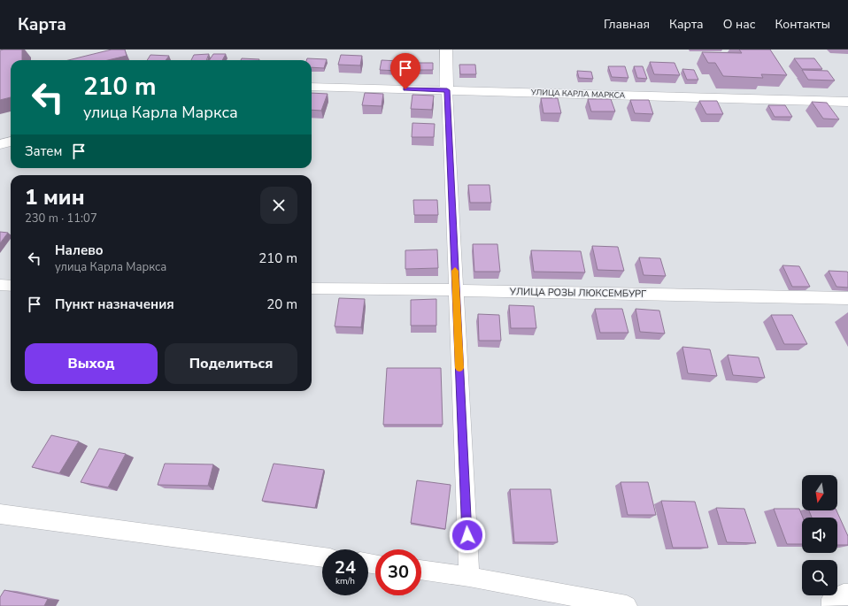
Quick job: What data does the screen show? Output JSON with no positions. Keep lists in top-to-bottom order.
{
  "streets": {
    "main road": ["УЛИЦА КАРЛА МАРКСА"],
    "street": ["УЛИЦА РОЗЫ ЛЮКСЕМБУРГ"]
  },
  "north": "bottom",
  "page": {
    "header": "Карта",
    "nav": [
      "Главная",
      "Карта",
      "О нас",
      "Контакты"
    ],
    "turn": ["210 m", "улица Карла Маркса"],
    "then": "Затем",
    "heading": ["1 мин", "230 m · 11:07"],
    "list": [
      {
        "name": "Налево",
        "note": "улица Карла Маркса",
        "value": "210 m"
      },
      {
        "name": "Пункт назначения",
        "value": "20 m"
      }
    ],
    "buttons": ["Выход", "Поделиться"],
    "speed": "24 km/h",
    "limit": "30"
  }
}
